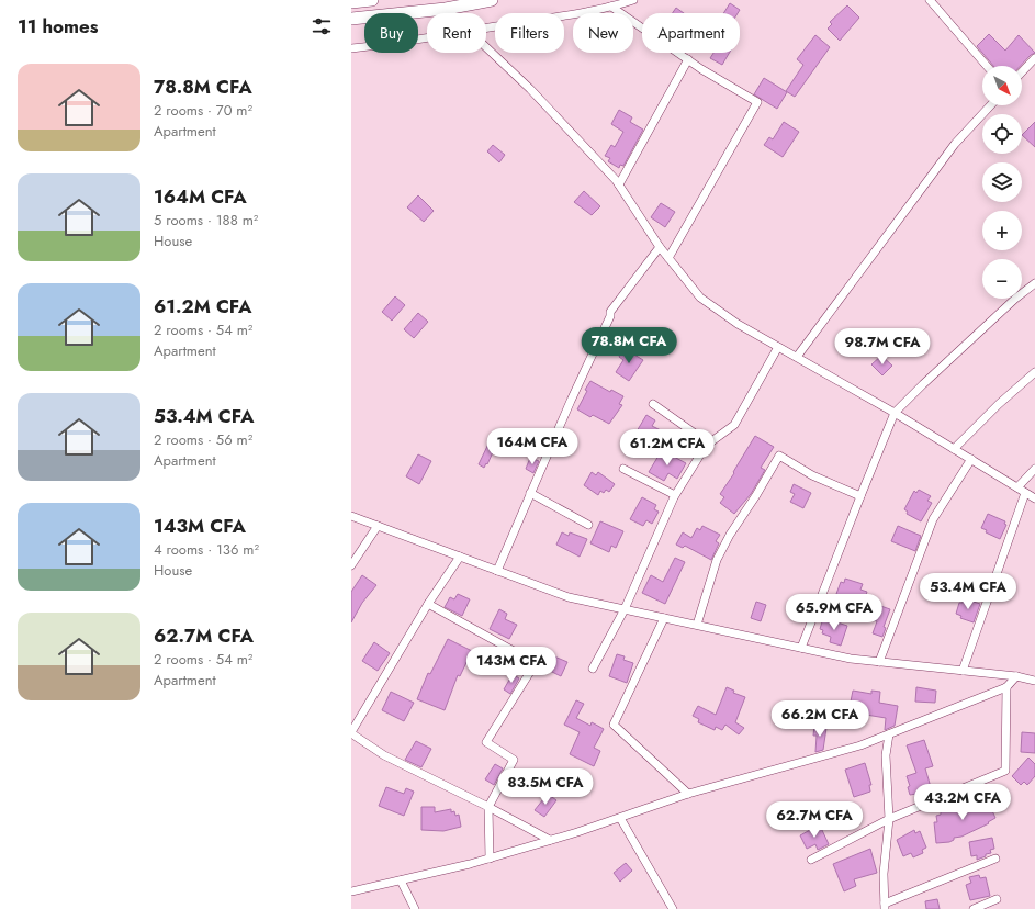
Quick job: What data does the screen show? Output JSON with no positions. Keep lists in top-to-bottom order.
{
  "north": "bottom right",
  "page": {
    "heading": "11 homes",
    "chip": [
      "Buy",
      "Rent",
      "Filters",
      "New",
      "Apartment"
    ],
    "list": [
      {
        "name": "78.8M CFA",
        "note": "2 rooms · 70 m² · Apartment"
      },
      {
        "name": "164M CFA",
        "note": "5 rooms · 188 m² · House"
      },
      {
        "name": "61.2M CFA",
        "note": "2 rooms · 54 m² · Apartment"
      },
      {
        "name": "53.4M CFA",
        "note": "2 rooms · 56 m² · Apartment"
      },
      {
        "name": "143M CFA",
        "note": "4 rooms · 136 m² · House"
      },
      {
        "name": "62.7M CFA",
        "note": "2 rooms · 54 m² · Apartment"
      }
    ],
    "map_buttons": ["+", "−"],
    "price": [
      "78.8M CFA",
      "98.7M CFA",
      "164M CFA",
      "61.2M CFA",
      "53.4M CFA",
      "65.9M CFA",
      "143M CFA",
      "66.2M CFA",
      "83.5M CFA",
      "43.2M CFA",
      "62.7M CFA"
    ]
  }
}
